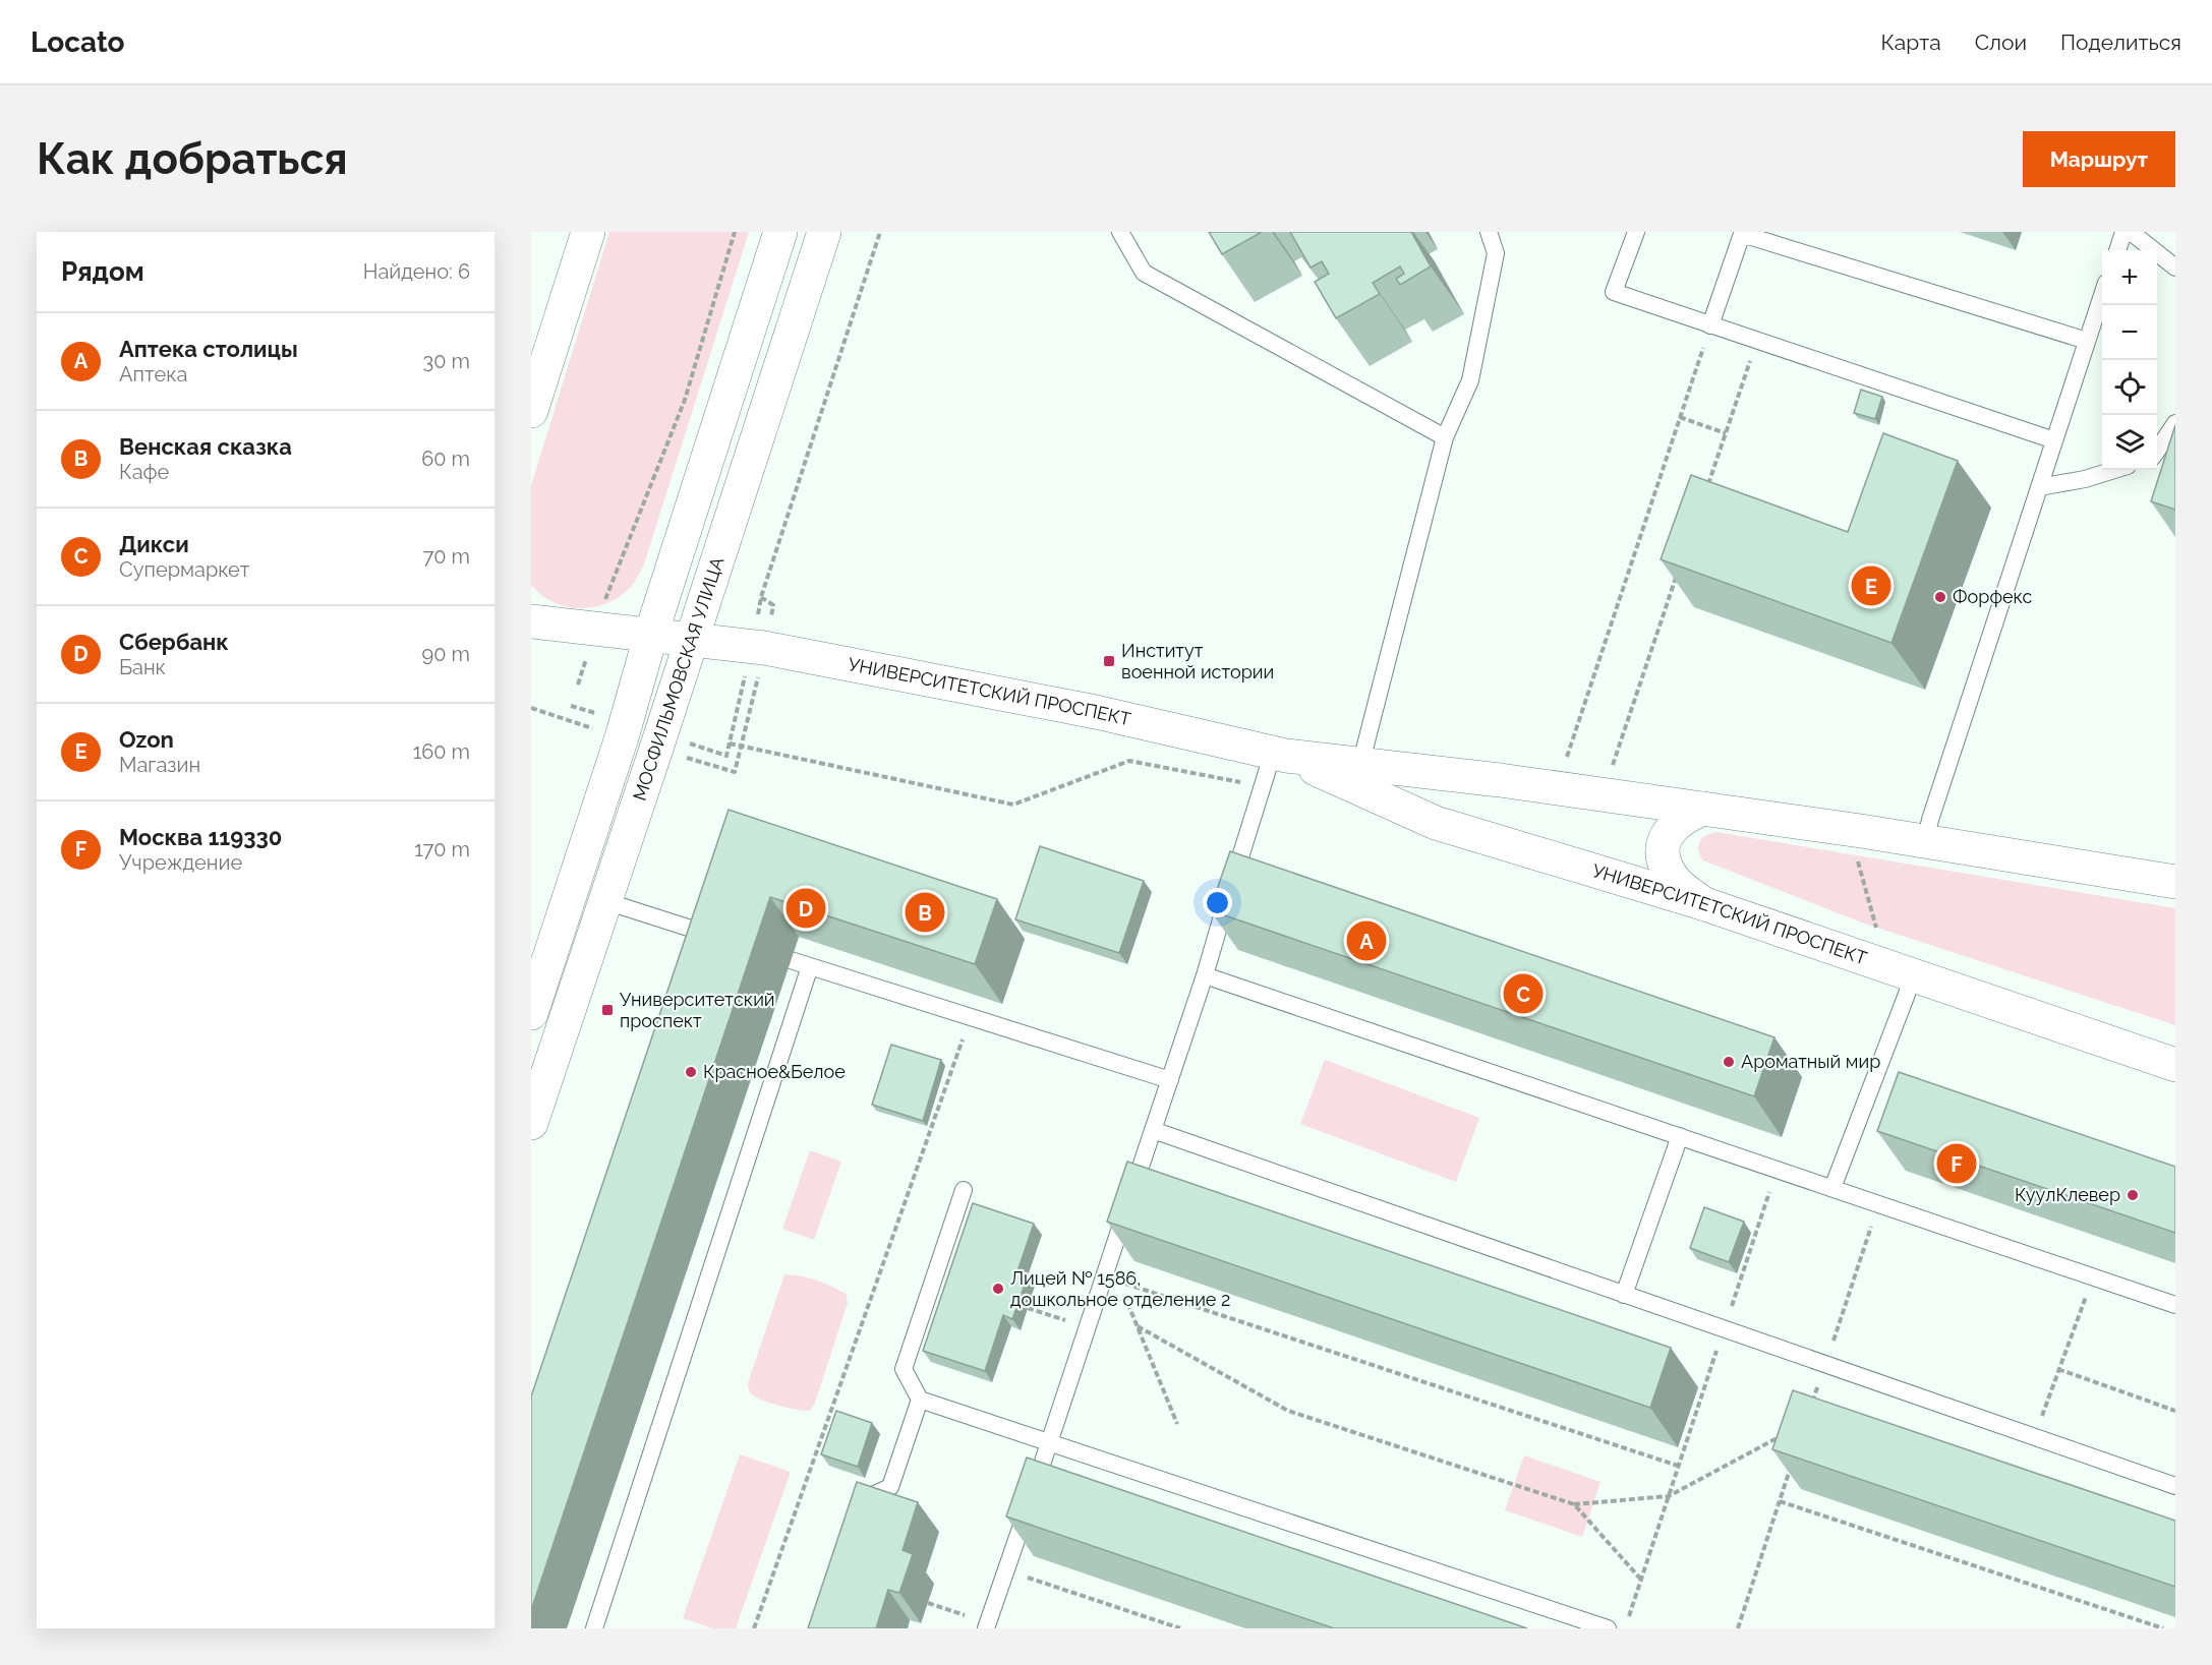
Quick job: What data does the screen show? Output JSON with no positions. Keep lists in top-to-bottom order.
{
  "streets": {
    "main road": ["МОСФИЛЬМОВСКАЯ УЛИЦА", "УНИВЕРСИТЕТСКИЙ ПРОСПЕКТ"]
  },
  "crossings": [
    ["МОСФИЛЬМОВСКАЯ УЛИЦА", "УНИВЕРСИТЕТСКИЙ ПРОСПЕКТ"]
  ],
  "places": {
    "other": [
      "Форфекс",
      "Ароматный мир",
      "Красное&Белое",
      "КуулКлевер",
      "Лицей № 1586, дошкольное отделение 2"
    ],
    "transit": ["Институт военной истории", "Университетский проспект"]
  },
  "page": {
    "header": "Locato",
    "nav": ["Карта", "Слои", "Поделиться"],
    "buttons": "Маршрут",
    "title": "Как добраться",
    "heading": ["Рядом", "Найдено: 6"],
    "map_buttons": ["+", "−"],
    "list": [
      {
        "mark": "A",
        "name": "Аптека столицы",
        "note": "Аптека",
        "value": "30 m"
      },
      {
        "mark": "B",
        "name": "Венская сказка",
        "note": "Кафе",
        "value": "60 m"
      },
      {
        "mark": "C",
        "name": "Дикси",
        "note": "Супермаркет",
        "value": "70 m"
      },
      {
        "mark": "D",
        "name": "Сбербанк",
        "note": "Банк",
        "value": "90 m"
      },
      {
        "mark": "E",
        "name": "Ozon",
        "note": "Магазин",
        "value": "160 m"
      },
      {
        "mark": "F",
        "name": "Москва 119330",
        "note": "Учреждение",
        "value": "170 m"
      }
    ],
    "pins": [
      "E",
      "D",
      "B",
      "A",
      "C",
      "F"
    ]
  }
}
